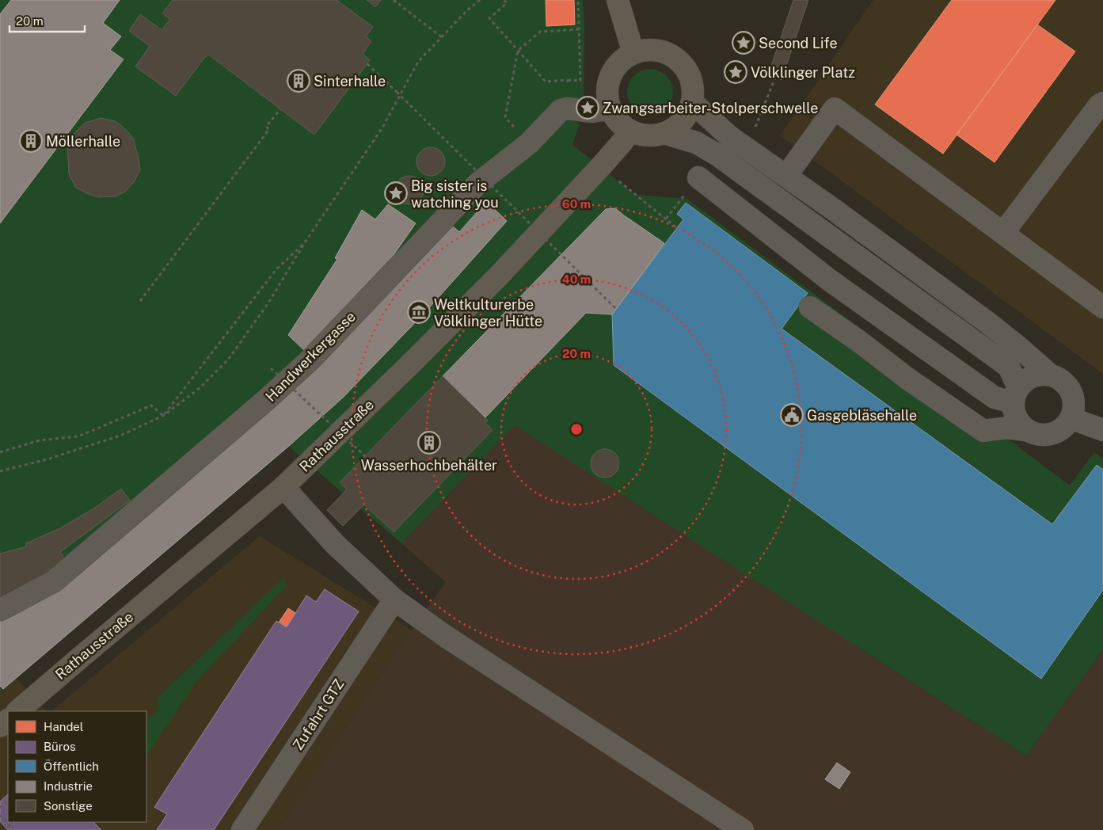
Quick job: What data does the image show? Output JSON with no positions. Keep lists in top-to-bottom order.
{
  "streets": {
    "main road": ["Rathausstraße"],
    "lane": ["Handwerkergasse", "Zufahrt GTZ"]
  },
  "crossings": [
    ["Handwerkergasse", "Rathausstraße"]
  ],
  "places": {
    "place": [
      "Second Life",
      "Völklinger Platz",
      "Zwangsarbeiter-Stolperschwelle",
      "Big sister is watching you"
    ],
    "building": ["Sinterhalle", "Möllerhalle", "Wasserhochbehälter"],
    "museum": ["Weltkulturerbe Völklinger Hütte"],
    "public building": ["Gasgebläsehalle"]
  },
  "legend": [
    "Handel",
    "Büros",
    "Öffentlich",
    "Industrie",
    "Sonstige"
  ],
  "scale_bar": "20 m",
  "rings": ["60 m", "40 m", "20 m"]
}
